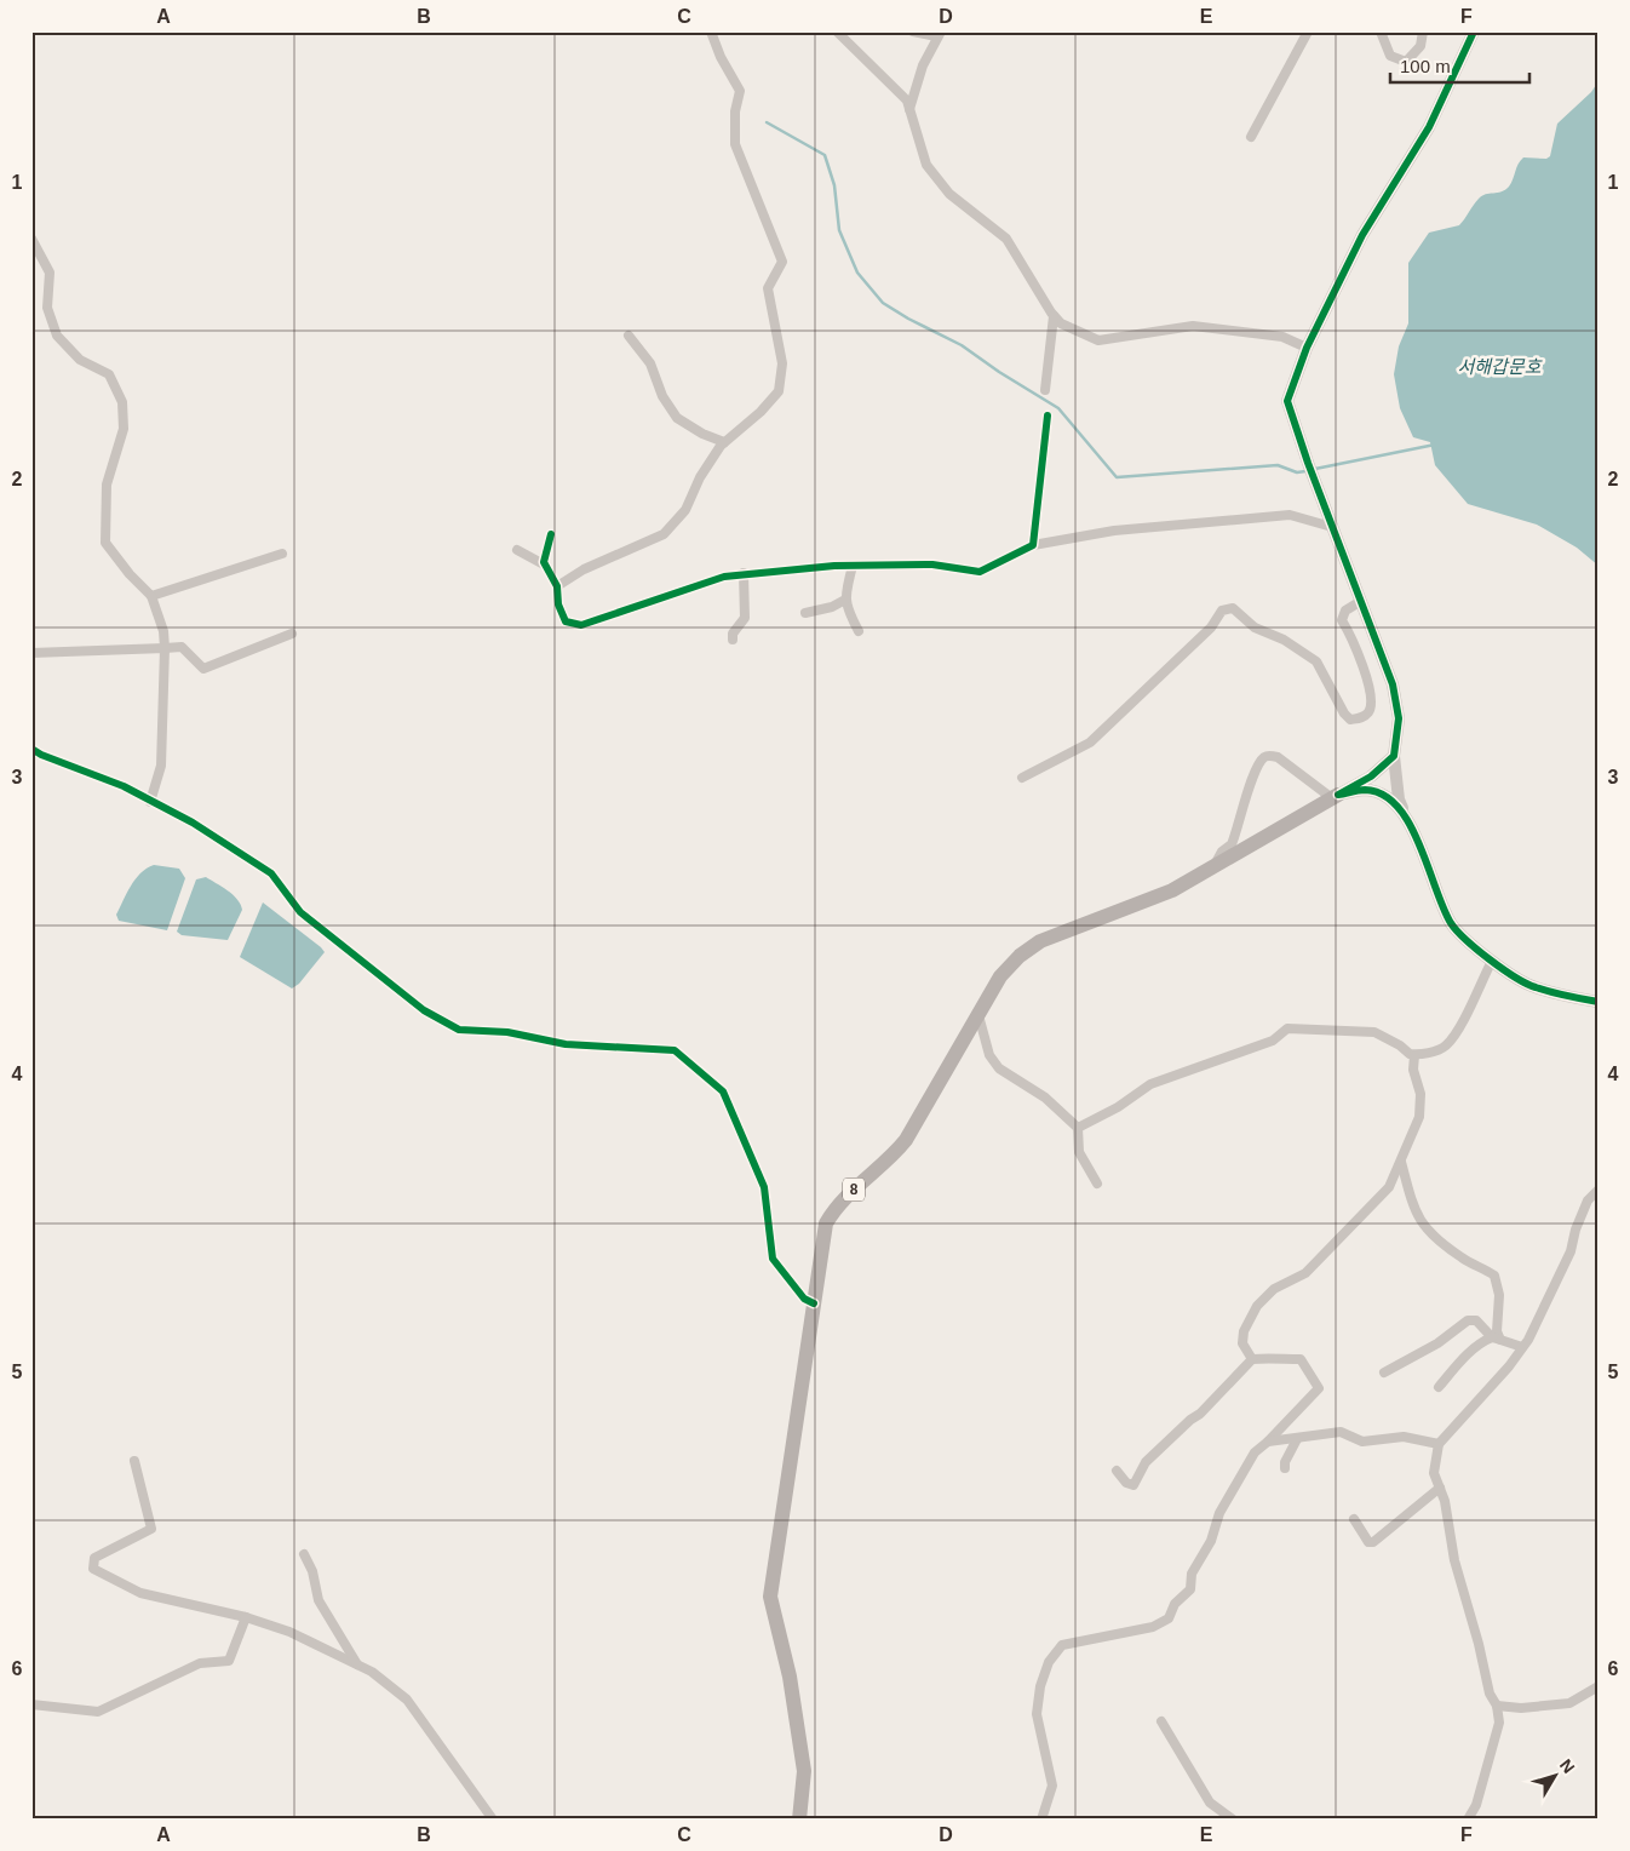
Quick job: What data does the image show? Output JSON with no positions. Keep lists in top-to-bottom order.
{
  "streets": {
    "main road": ["8"]
  },
  "water": ["서해갑문호"],
  "scale_bar": "100 m",
  "north": "top right",
  "grid": {
    "columns": [
      "A",
      "B",
      "C",
      "D",
      "E",
      "F"
    ],
    "rows": [
      "1",
      "2",
      "3",
      "4",
      "5",
      "6"
    ]
  }
}
